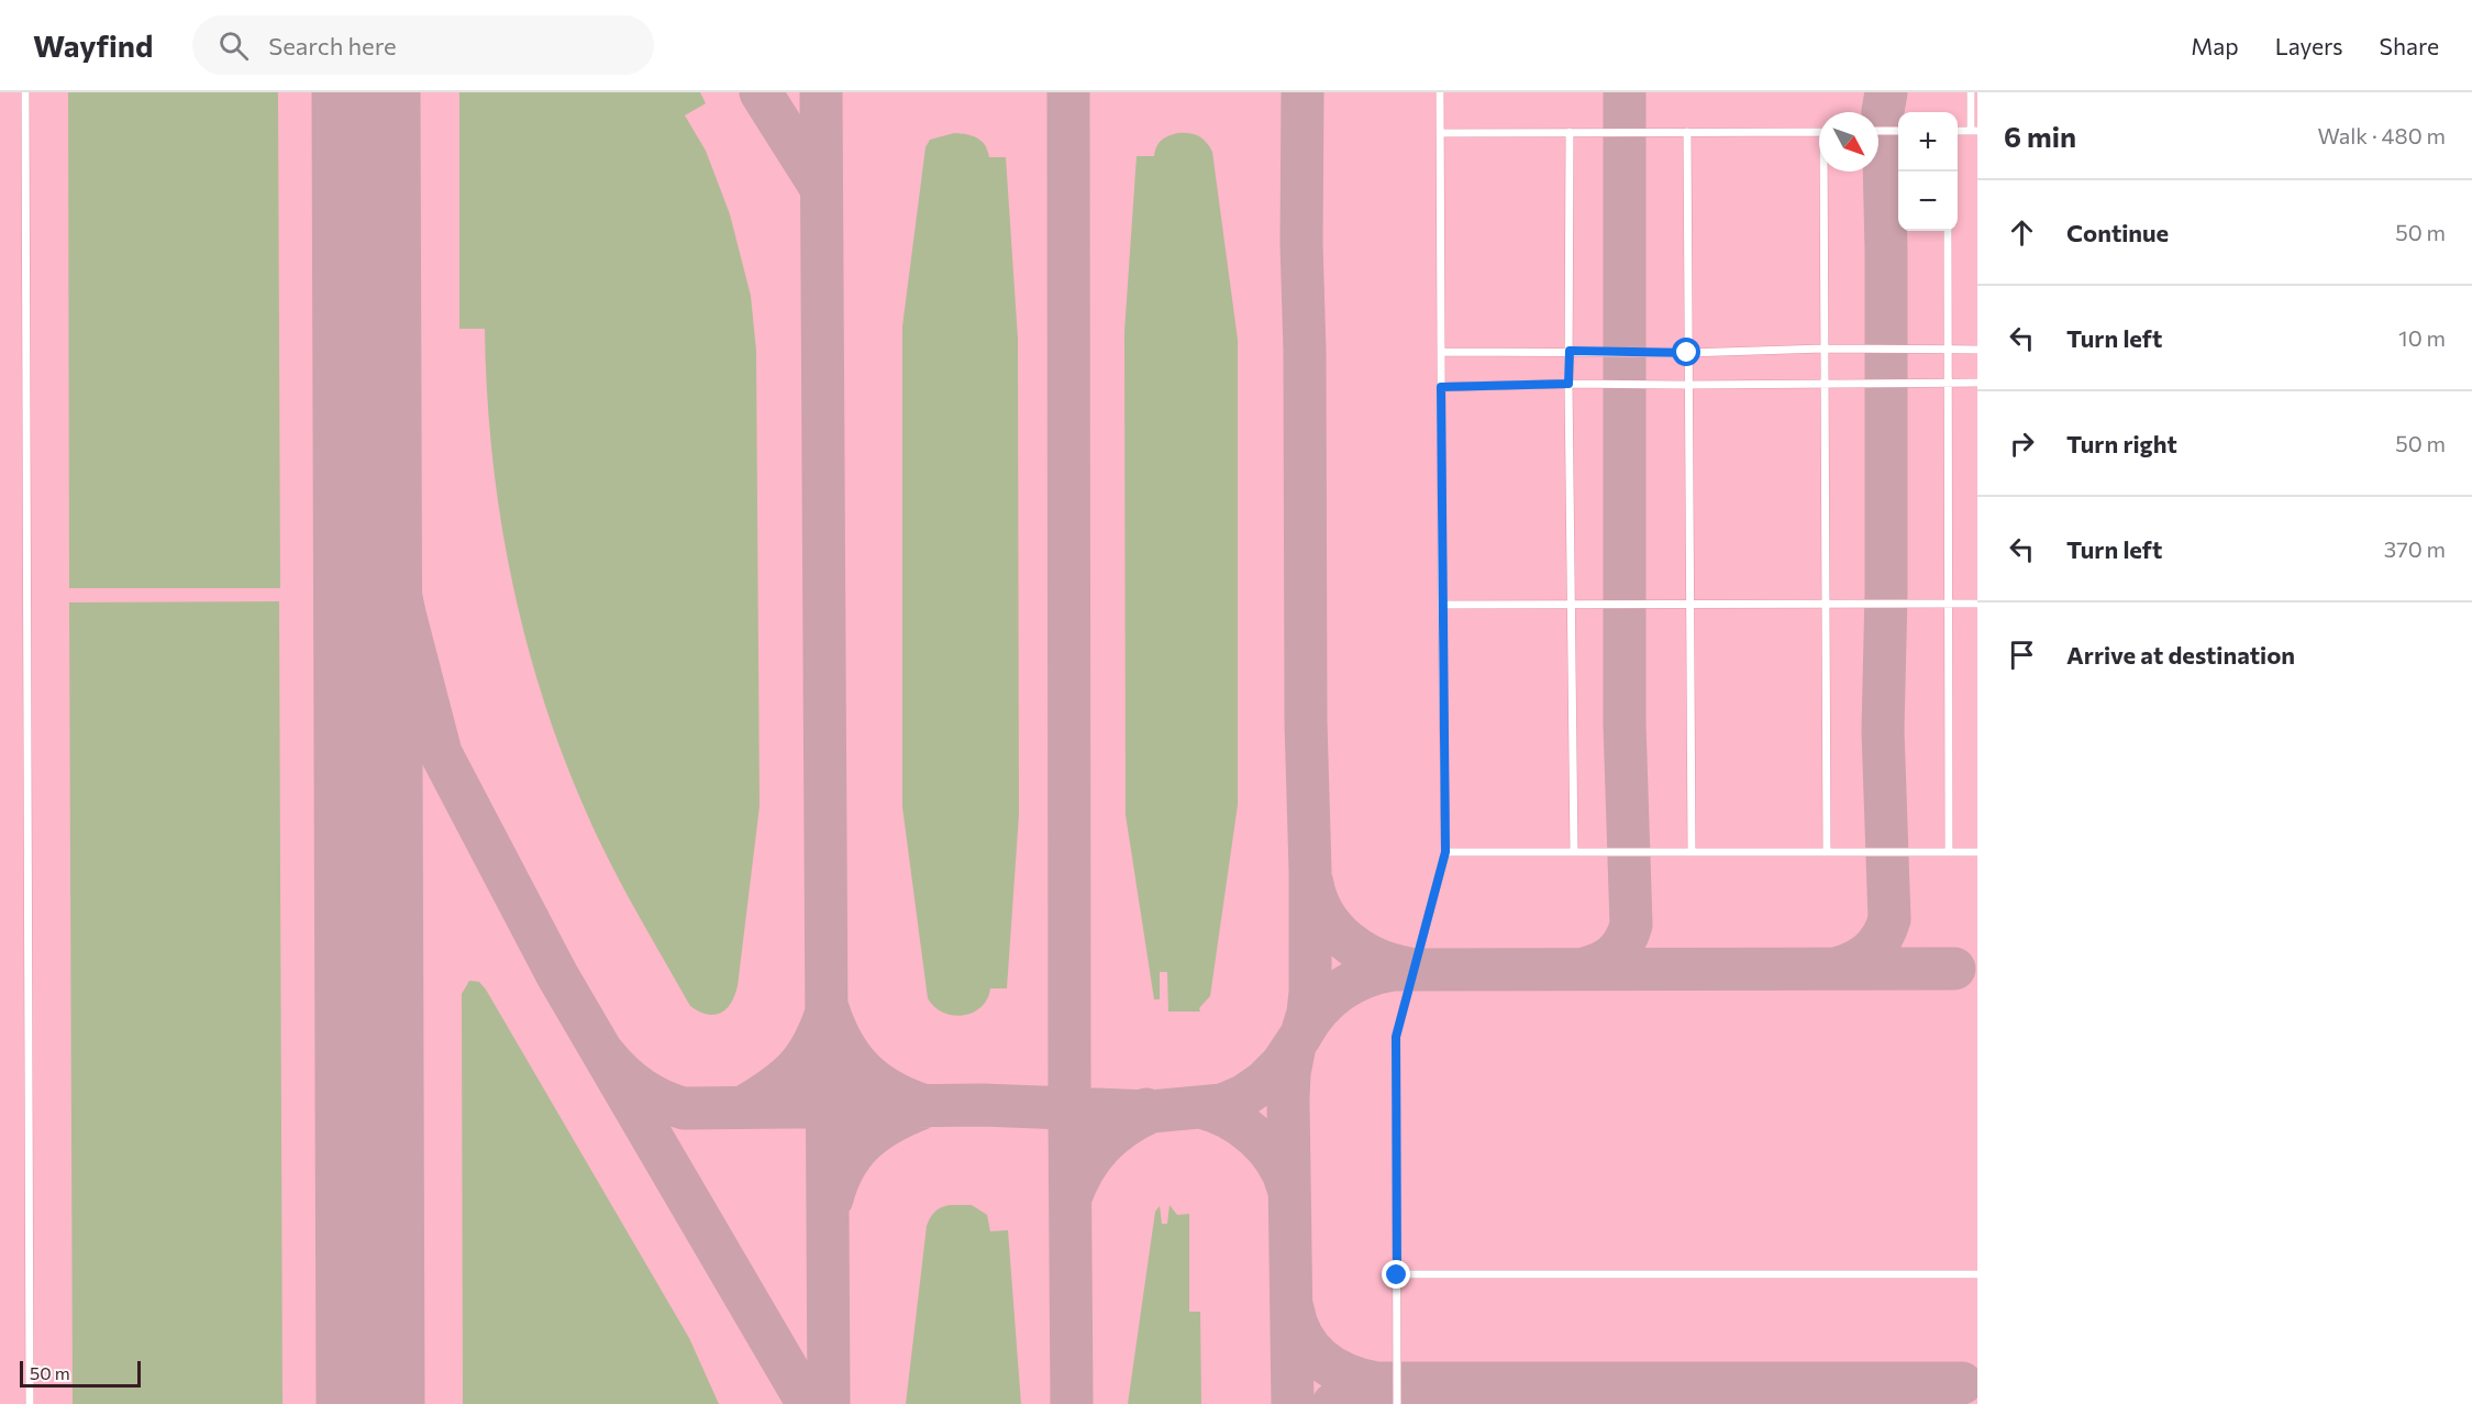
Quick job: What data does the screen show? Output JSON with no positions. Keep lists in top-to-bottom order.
{
  "scale_bar": "50 m",
  "north": "bottom right",
  "page": {
    "header": "Wayfind",
    "search": "Search here",
    "nav": ["Map", "Layers", "Share"],
    "heading": ["6 min", "Walk · 480 m"],
    "map_buttons": ["+", "−"],
    "list": [
      ["Continue", "50 m"],
      ["Turn left", "10 m"],
      ["Turn right", "50 m"],
      ["Turn left", "370 m"],
      "Arrive at destination"
    ],
    "scale": "50 m"
  }
}
